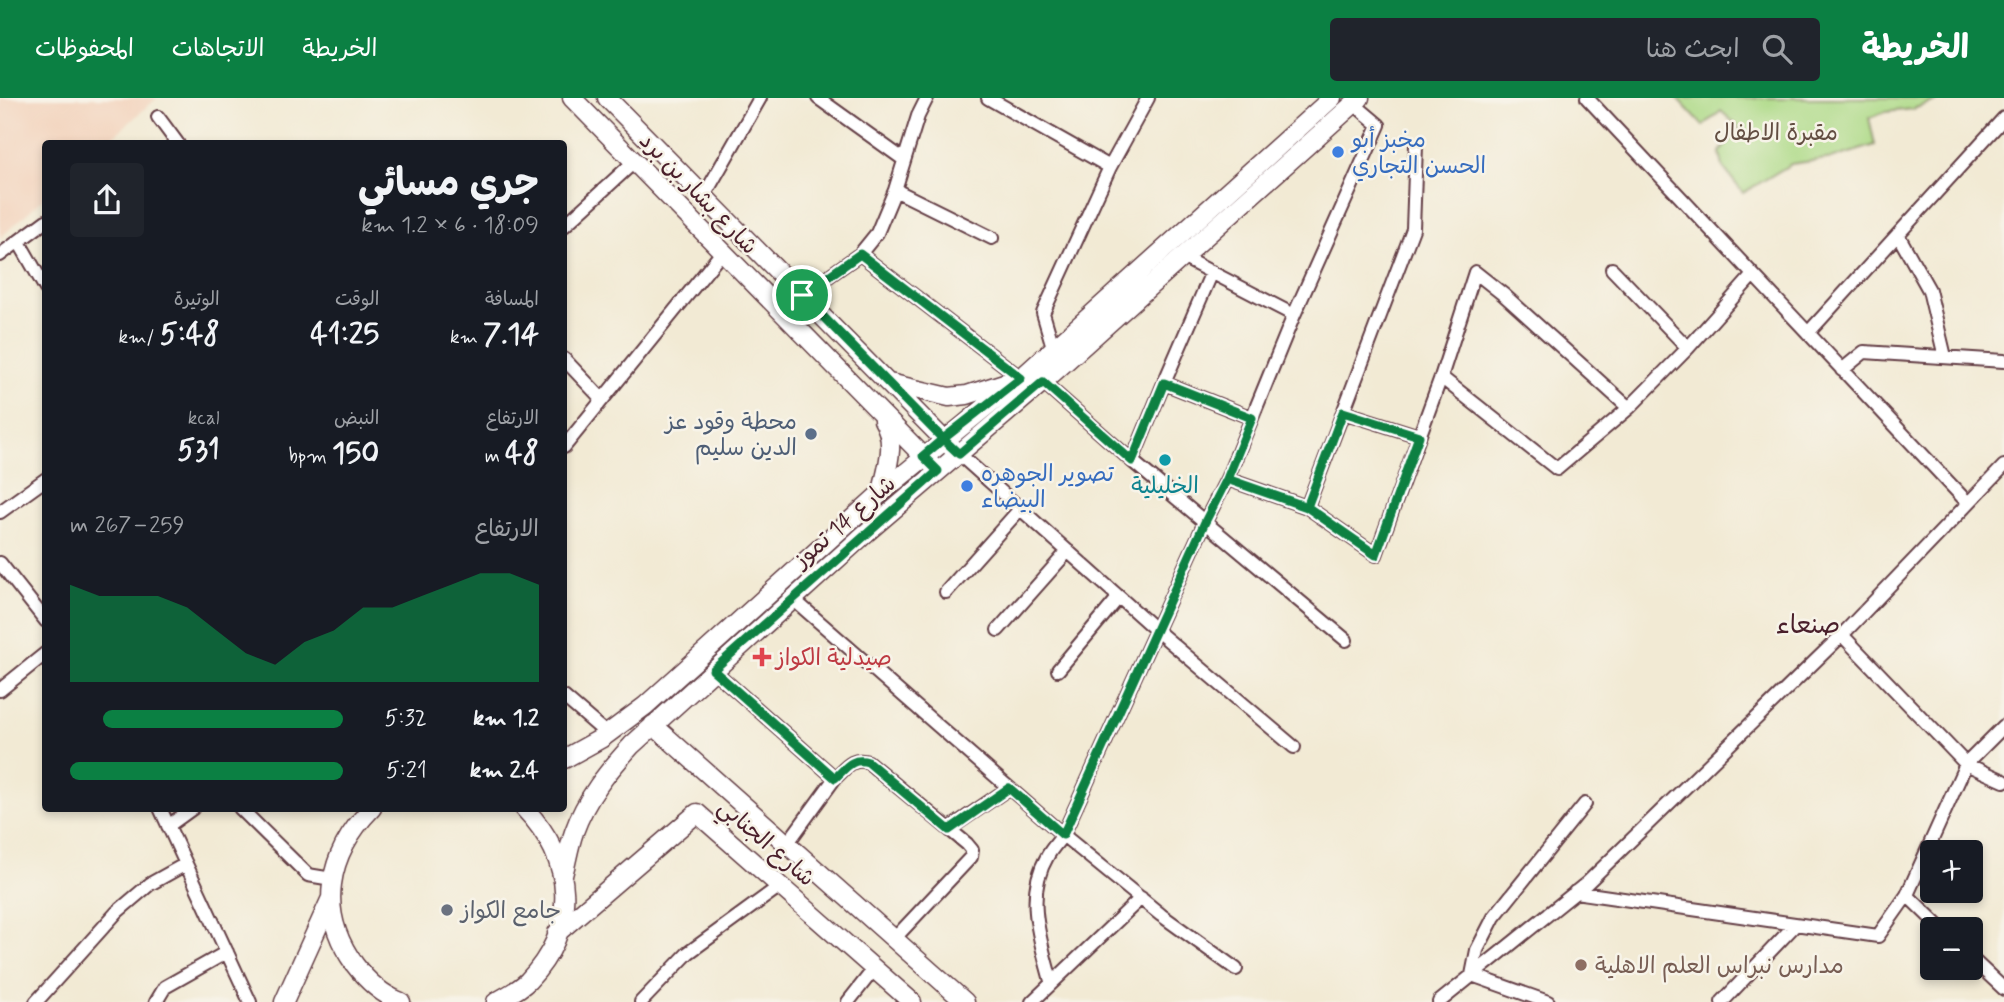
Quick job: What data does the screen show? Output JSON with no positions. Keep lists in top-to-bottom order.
{
  "streets": {
    "main road": ["شارع بشار بن برد", "شارع 14 تموز", "شارع الجنابي"]
  },
  "crossings": [
    ["شارع بشار بن برد", "شارع 14 تموز"],
    ["شارع 14 تموز", "شارع الجنابي"]
  ],
  "districts": ["صنعاء"],
  "parks": ["مقبرة الاطفال"],
  "places": {
    "other": [
      "مخبز أبو الحسن التجاري",
      "محطة وقود عز الدين سليم",
      "الخليلية",
      "تصوير الجوهره البيضاء",
      "جامع الكواز",
      "مدارس نبراس العلم الاهلية"
    ],
    "health": ["صيدلية الكواز"]
  },
  "page": {
    "header": "الخريطة",
    "search": "ابحث هنا",
    "nav": ["الخريطة", "الاتجاهات", "المحفوظات"],
    "heading": ["جري مسائي", "18:09 · 6 × 1.2 km"],
    "stats": [
      ["المسافة", "7.14 km"],
      ["الوقت", "41:25"],
      ["الوتيرة", "5:48 /km"],
      ["الارتفاع", "48 m"],
      ["النبض", "150 bpm"],
      ["kcal", "531"]
    ],
    "chart": ["الارتفاع", "259–267 m"],
    "list": [
      {
        "name": "1.2 km",
        "note": "5:32"
      },
      {
        "name": "2.4 km",
        "note": "5:21"
      }
    ],
    "map_buttons": ["+", "−"]
  }
}
